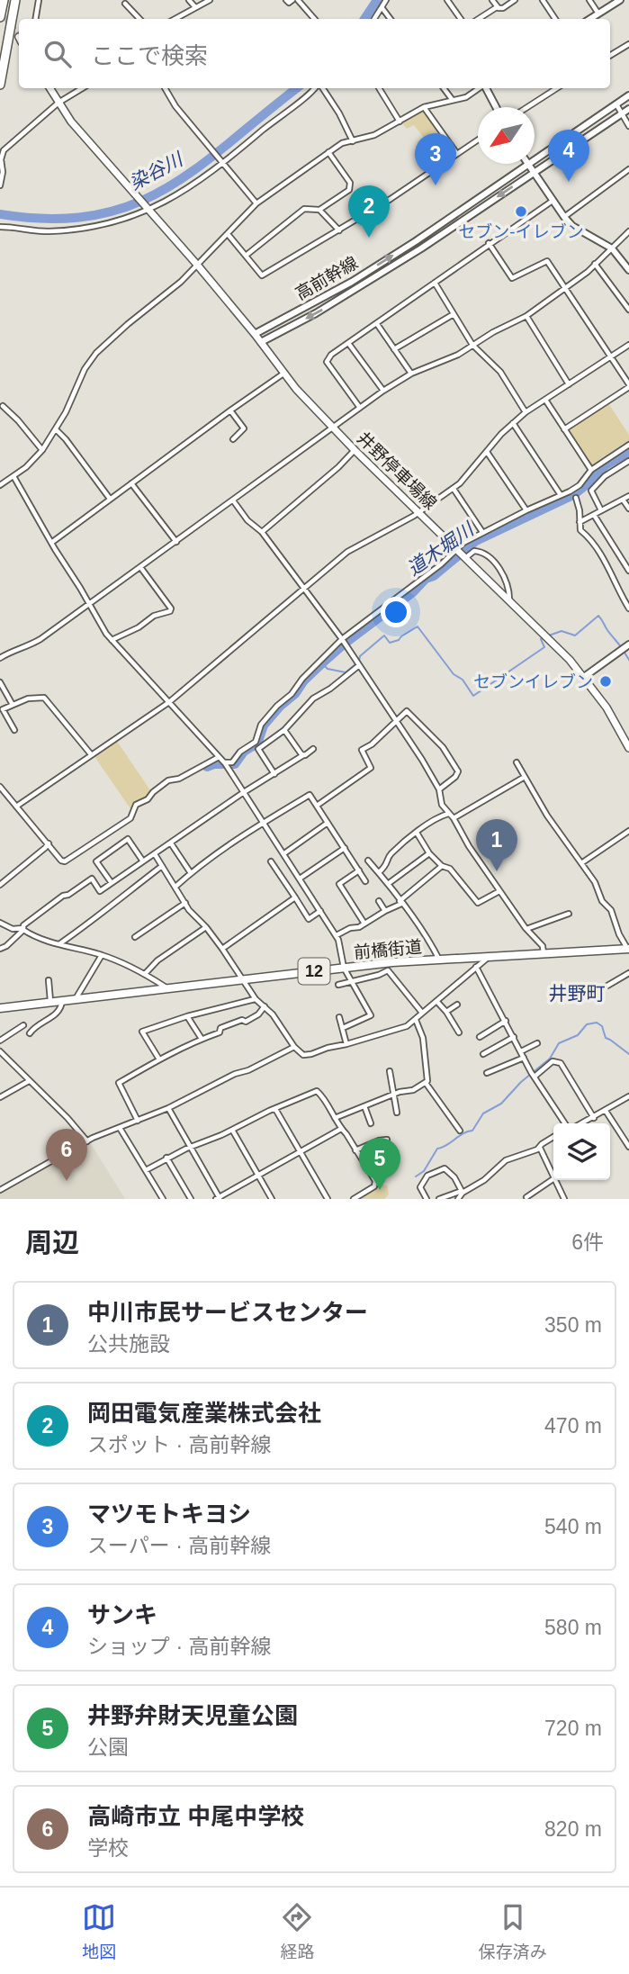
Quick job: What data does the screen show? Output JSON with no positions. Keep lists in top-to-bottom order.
{
  "streets": {
    "main road": ["井野停車場線", "前橋街道", "12"],
    "street": ["高前幹線"]
  },
  "crossings": [
    ["高前幹線", "井野停車場線"]
  ],
  "districts": ["井野町"],
  "water": ["染谷川", "道木堀川"],
  "places": ["セブン-イレブン", "セブンイレブン"],
  "north": "bottom left",
  "page": {
    "search": "ここで検索",
    "pins": [
      "4",
      "3",
      "2",
      "1",
      "6",
      "5"
    ],
    "heading": ["周辺", "6件"],
    "list": [
      {
        "mark": "1",
        "name": "中川市民サービスセンター",
        "note": "公共施設",
        "value": "350 m"
      },
      {
        "mark": "2",
        "name": "岡田電気産業株式会社",
        "note": "スポット · 高前幹線",
        "value": "470 m"
      },
      {
        "mark": "3",
        "name": "マツモトキヨシ",
        "note": "スーパー · 高前幹線",
        "value": "540 m"
      },
      {
        "mark": "4",
        "name": "サンキ",
        "note": "ショップ · 高前幹線",
        "value": "580 m"
      },
      {
        "mark": "5",
        "name": "井野弁財天児童公園",
        "note": "公園",
        "value": "720 m"
      },
      {
        "mark": "6",
        "name": "高崎市立 中尾中学校",
        "note": "学校",
        "value": "820 m"
      }
    ],
    "nav": ["地図", "経路", "保存済み"]
  }
}
